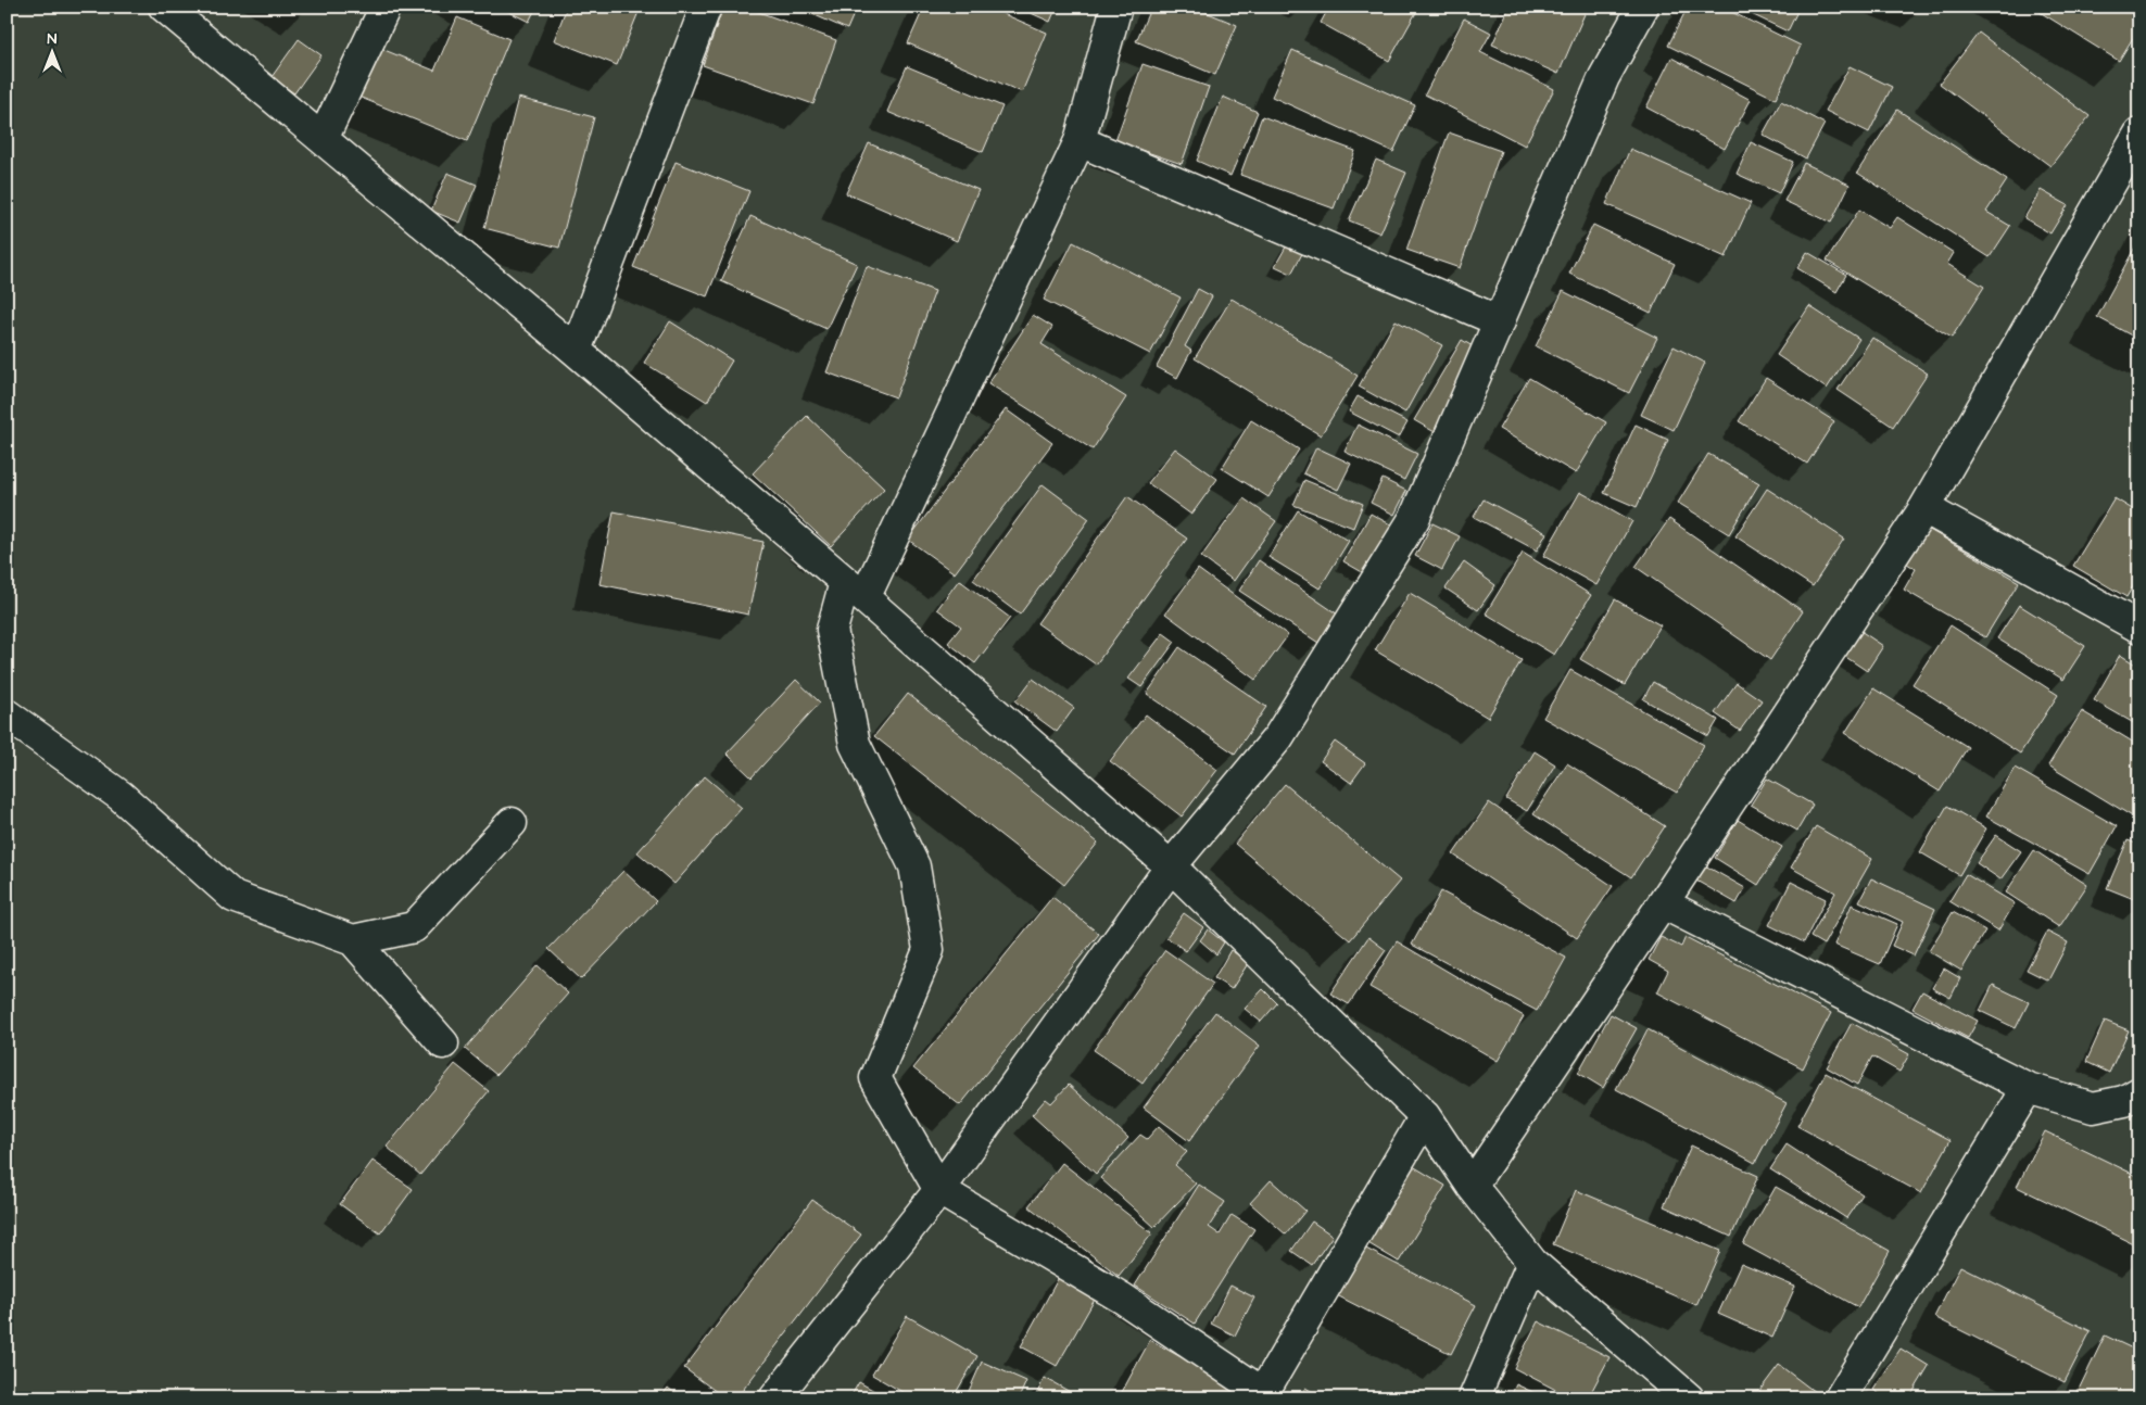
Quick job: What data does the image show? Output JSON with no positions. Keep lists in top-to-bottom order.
{
  "north": "top"
}
